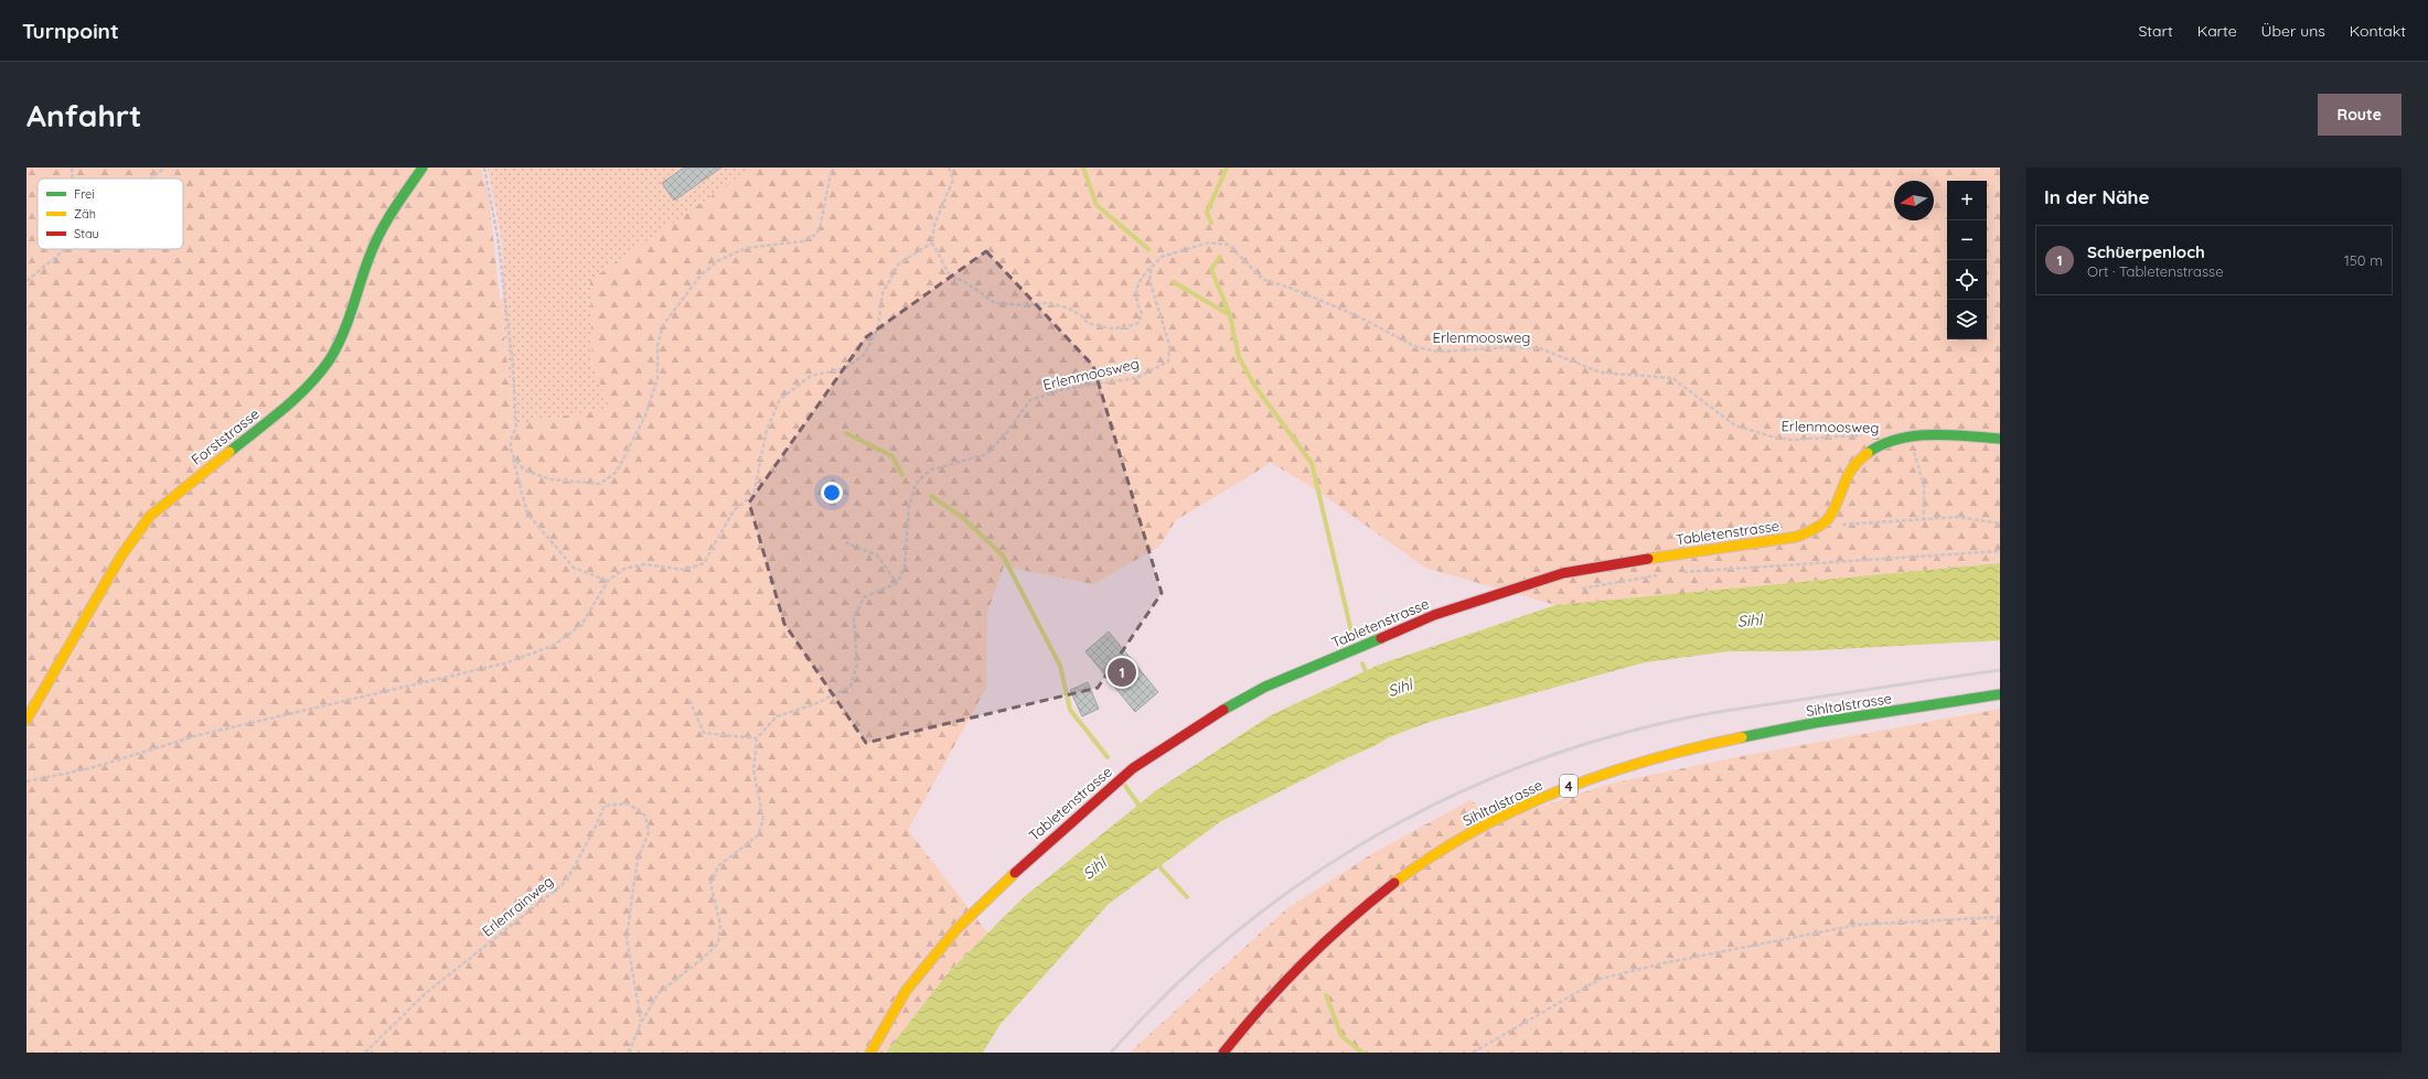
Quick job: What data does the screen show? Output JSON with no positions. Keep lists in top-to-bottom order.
{
  "streets": {
    "street": [
      "Forststrasse",
      "Tabletenstrasse",
      "Sihltalstrasse",
      "4"
    ],
    "path": ["Erlenmoosweg", "Erlenrainweg"]
  },
  "water": ["Sihl"],
  "legend": ["Frei", "Zäh", "Stau"],
  "north": "left",
  "page": {
    "header": "Turnpoint",
    "nav": [
      "Start",
      "Karte",
      "Über uns",
      "Kontakt"
    ],
    "buttons": "Route",
    "title": "Anfahrt",
    "heading": "In der Nähe",
    "map_buttons": ["+", "−"],
    "list": [
      {
        "mark": "1",
        "name": "Schüerpenloch",
        "note": "Ort · Tabletenstrasse",
        "value": "150 m"
      }
    ],
    "pins": "1"
  }
}
